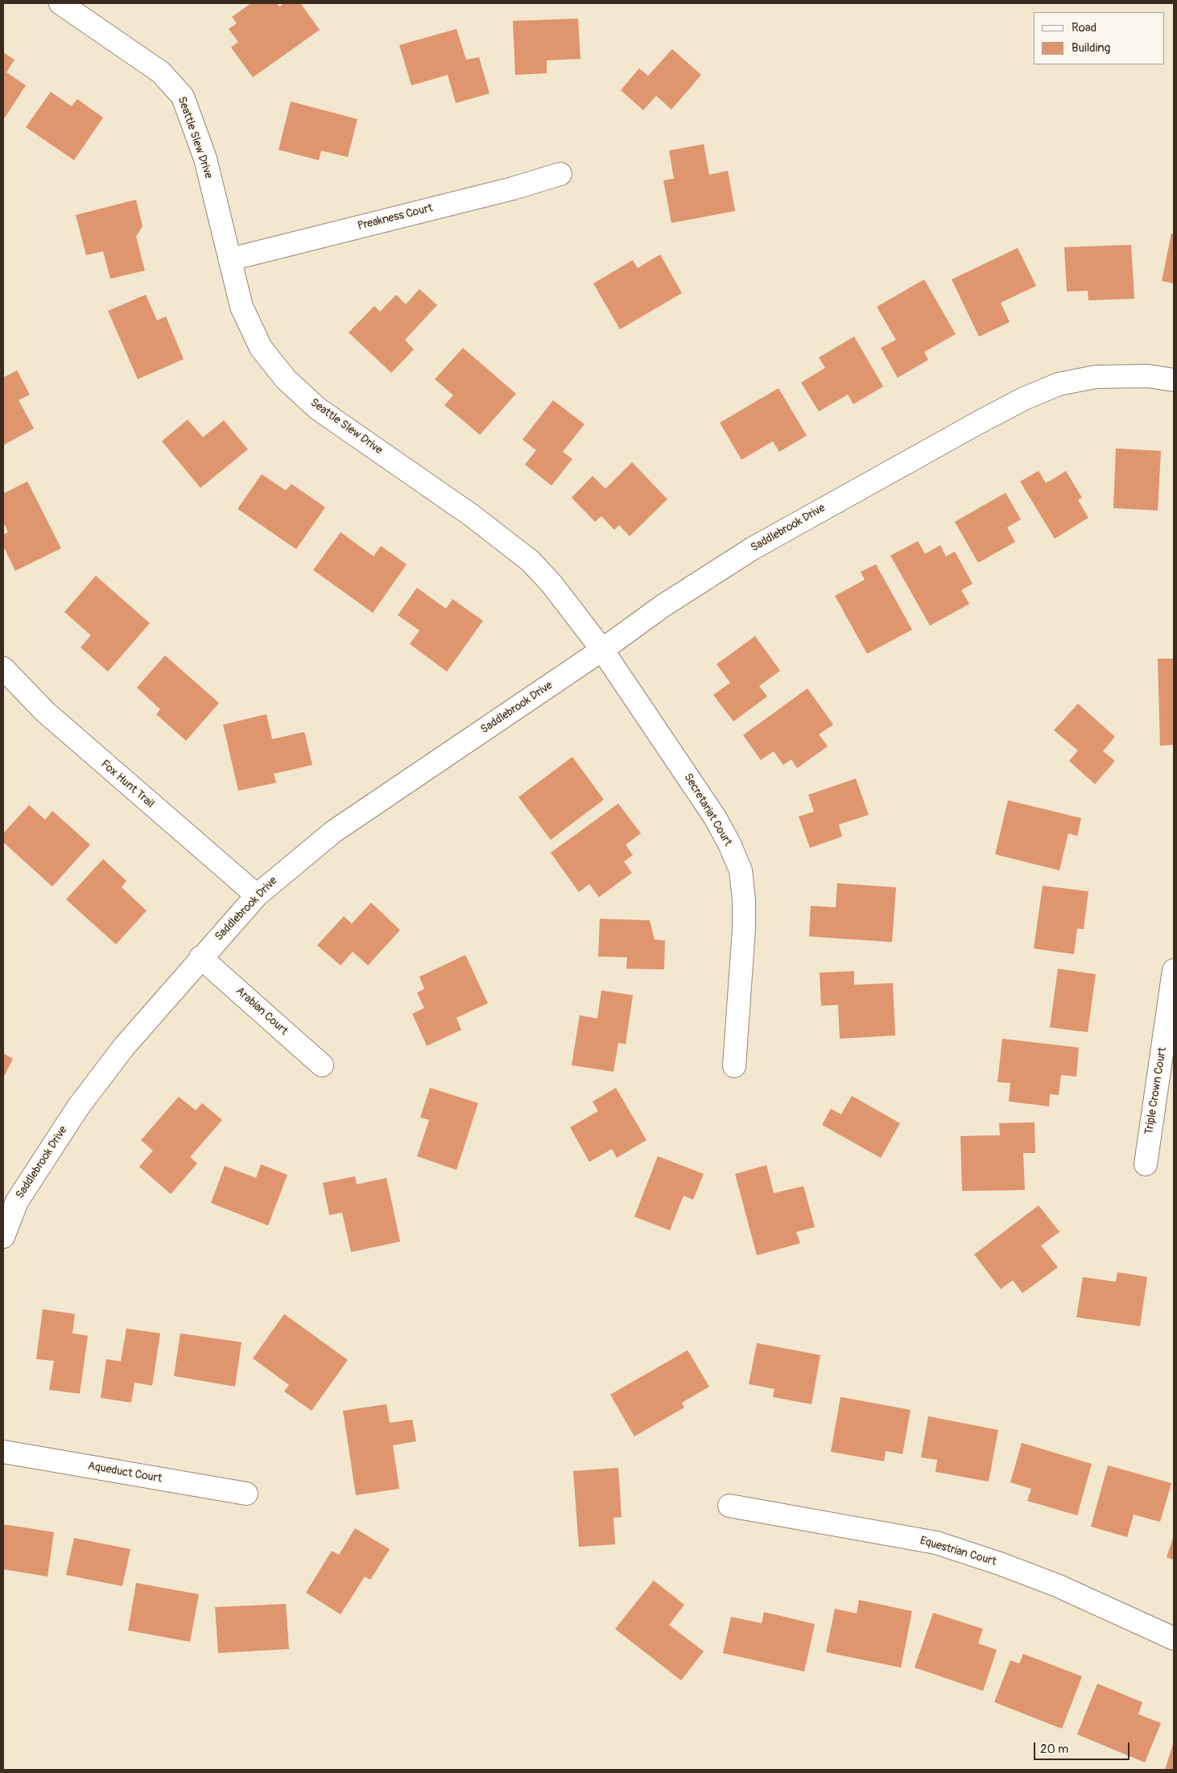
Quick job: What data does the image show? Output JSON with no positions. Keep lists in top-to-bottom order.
{
  "streets": {
    "street": [
      "Seattle Slew Drive",
      "Preakness Court",
      "Saddlebrook Drive",
      "Fox Hunt Trail",
      "Secretariat Court",
      "Arabian Court",
      "Triple Crown Court",
      "Aqueduct Court",
      "Equestrian Court"
    ]
  },
  "crossings": [
    ["Seattle Slew Drive", "Preakness Court"],
    ["Seattle Slew Drive", "Saddlebrook Drive"],
    ["Seattle Slew Drive", "Secretariat Court"],
    ["Saddlebrook Drive", "Fox Hunt Trail"],
    ["Saddlebrook Drive", "Secretariat Court"],
    ["Saddlebrook Drive", "Arabian Court"]
  ],
  "legend": ["Road", "Building"],
  "scale_bar": "20 m"
}
